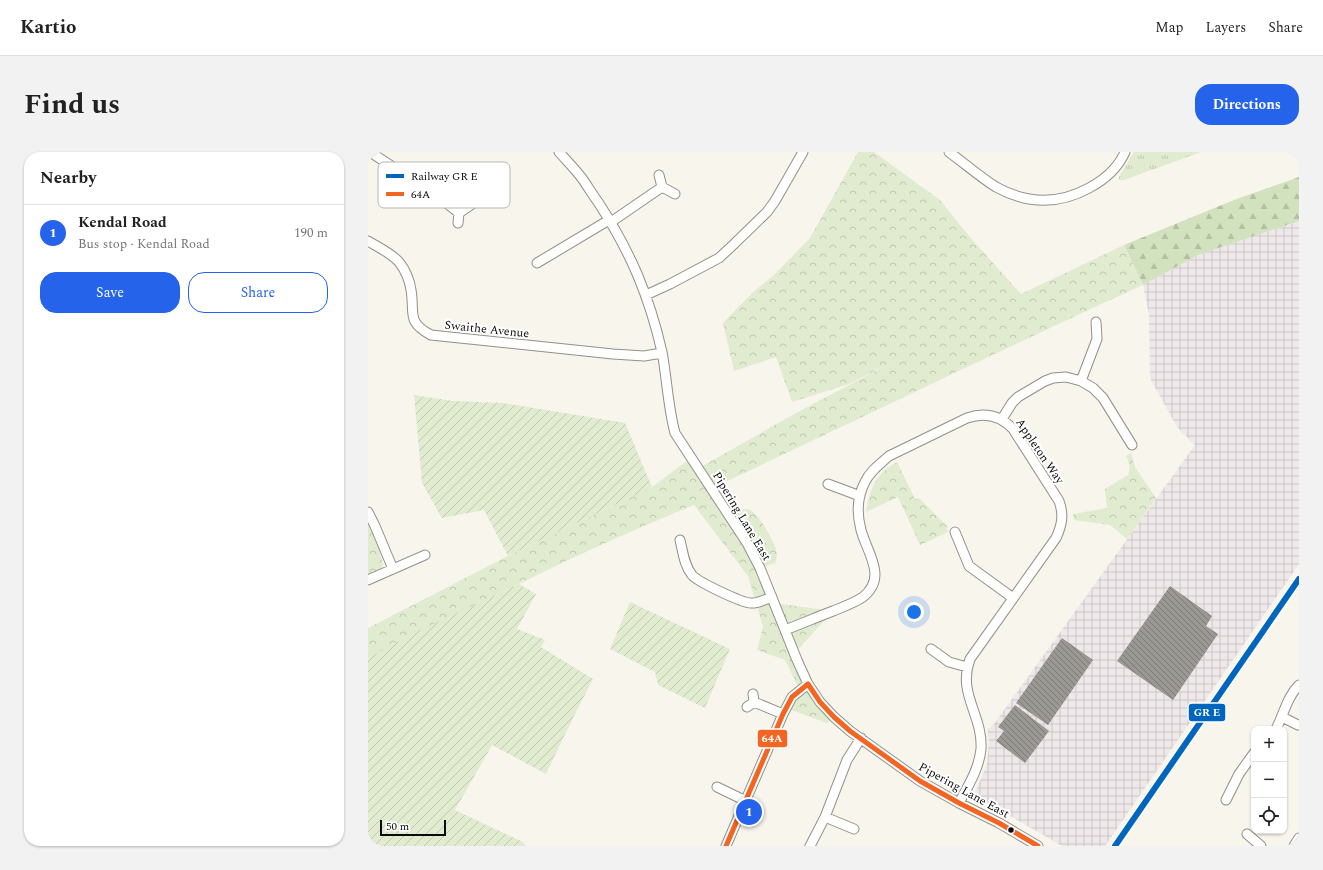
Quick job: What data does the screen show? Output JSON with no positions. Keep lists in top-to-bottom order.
{
  "streets": {
    "street": ["Swaithe Avenue", "Appleton Way", "Pipering Lane East"]
  },
  "crossings": [
    ["Swaithe Avenue", "Pipering Lane East"],
    ["Appleton Way", "Pipering Lane East"]
  ],
  "lines": ["transit line 64A"],
  "legend": ["Railway GR E", "64A"],
  "scale_bar": "50 m",
  "page": {
    "header": "Kartio",
    "nav": ["Map", "Layers", "Share"],
    "title": "Find us",
    "buttons": [
      "Directions",
      ["Save", "Share"]
    ],
    "heading": "Nearby",
    "list": [
      {
        "mark": "1",
        "name": "Kendal Road",
        "note": "Bus stop · Kendal Road",
        "value": "190 m"
      }
    ],
    "map_buttons": ["+", "−"],
    "pins": "1",
    "scale": "50 m"
  }
}
